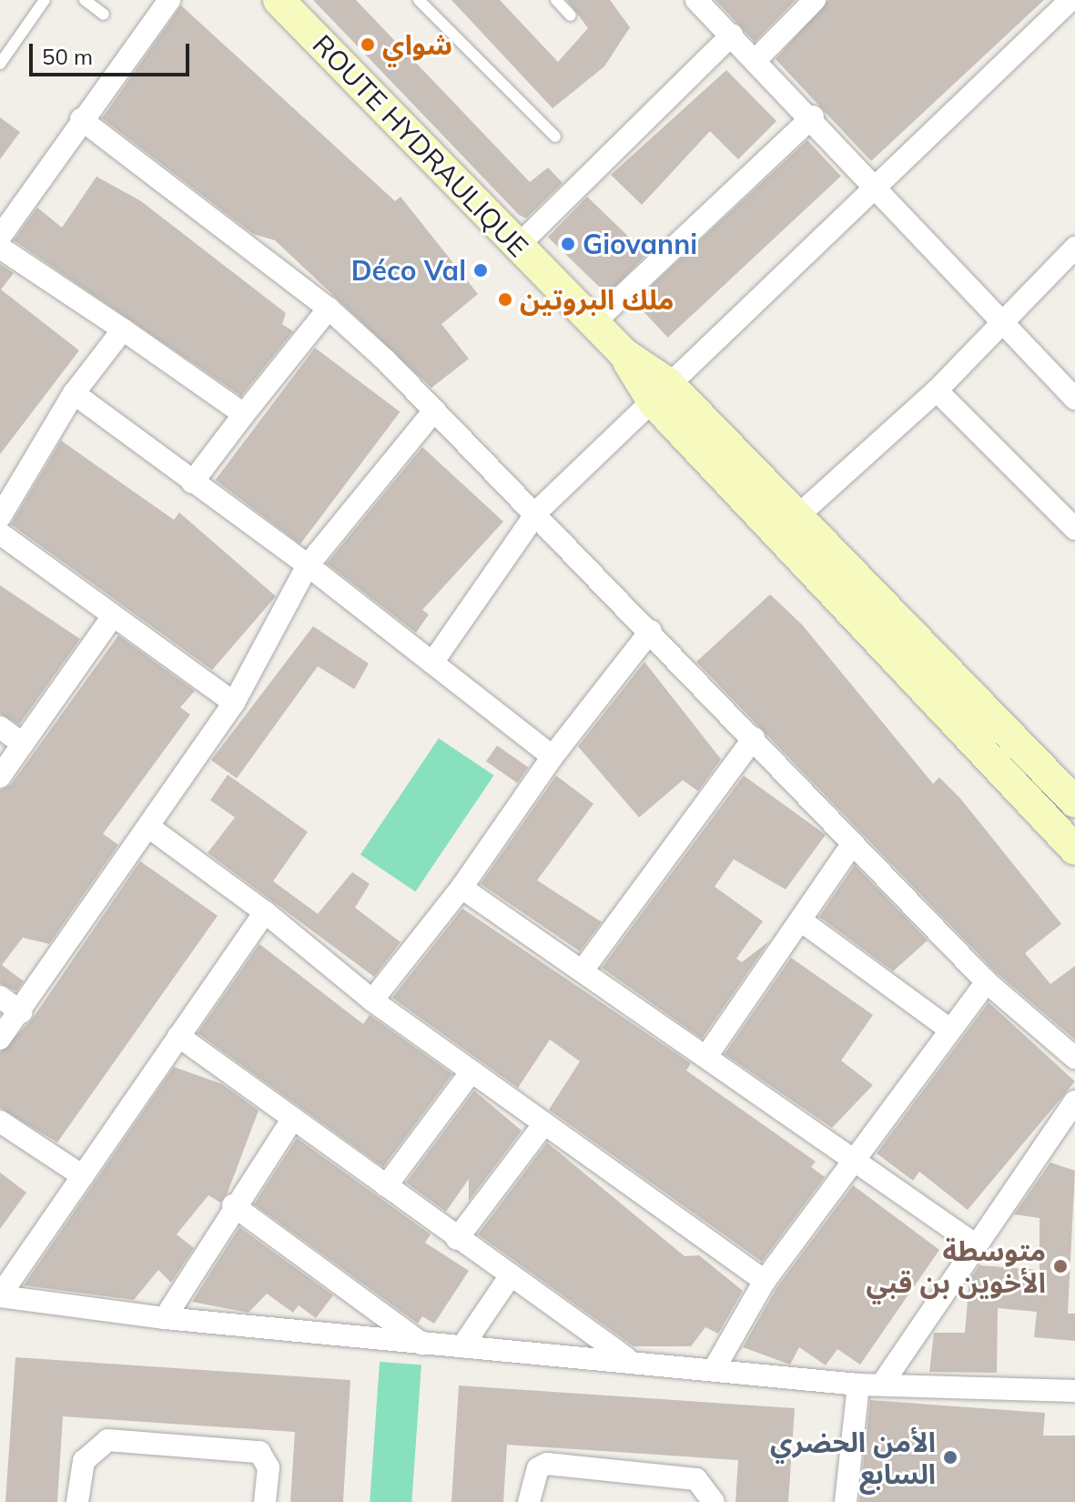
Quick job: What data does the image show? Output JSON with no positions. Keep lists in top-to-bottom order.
{
  "streets": {
    "main road": ["ROUTE HYDRAULIQUE"]
  },
  "places": [
    "شواي",
    "Giovanni",
    "Déco Val",
    "ملك البروتين",
    "متوسطة الأخوين بن قبي",
    "الأمن الحضري السابع"
  ],
  "scale_bar": "50 m"
}
